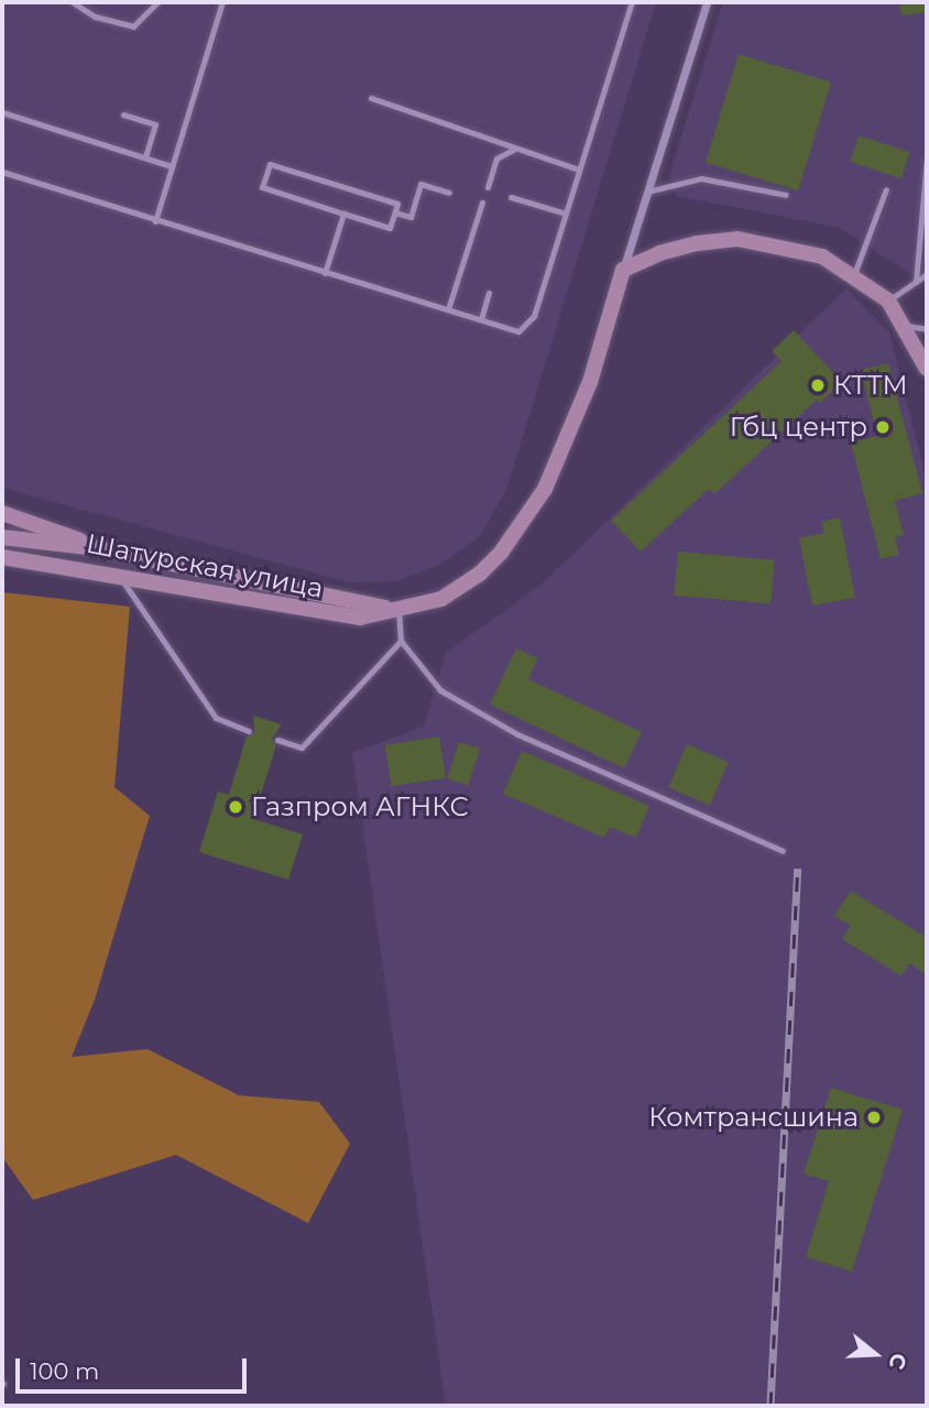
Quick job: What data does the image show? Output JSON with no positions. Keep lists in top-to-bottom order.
{
  "streets": {
    "main road": ["Шатурская улица"]
  },
  "places": [
    "КТТМ",
    "Гбц центр",
    "Газпром АГНКС",
    "Комтрансшина"
  ],
  "scale_bar": "100 m",
  "north": "right"
}
